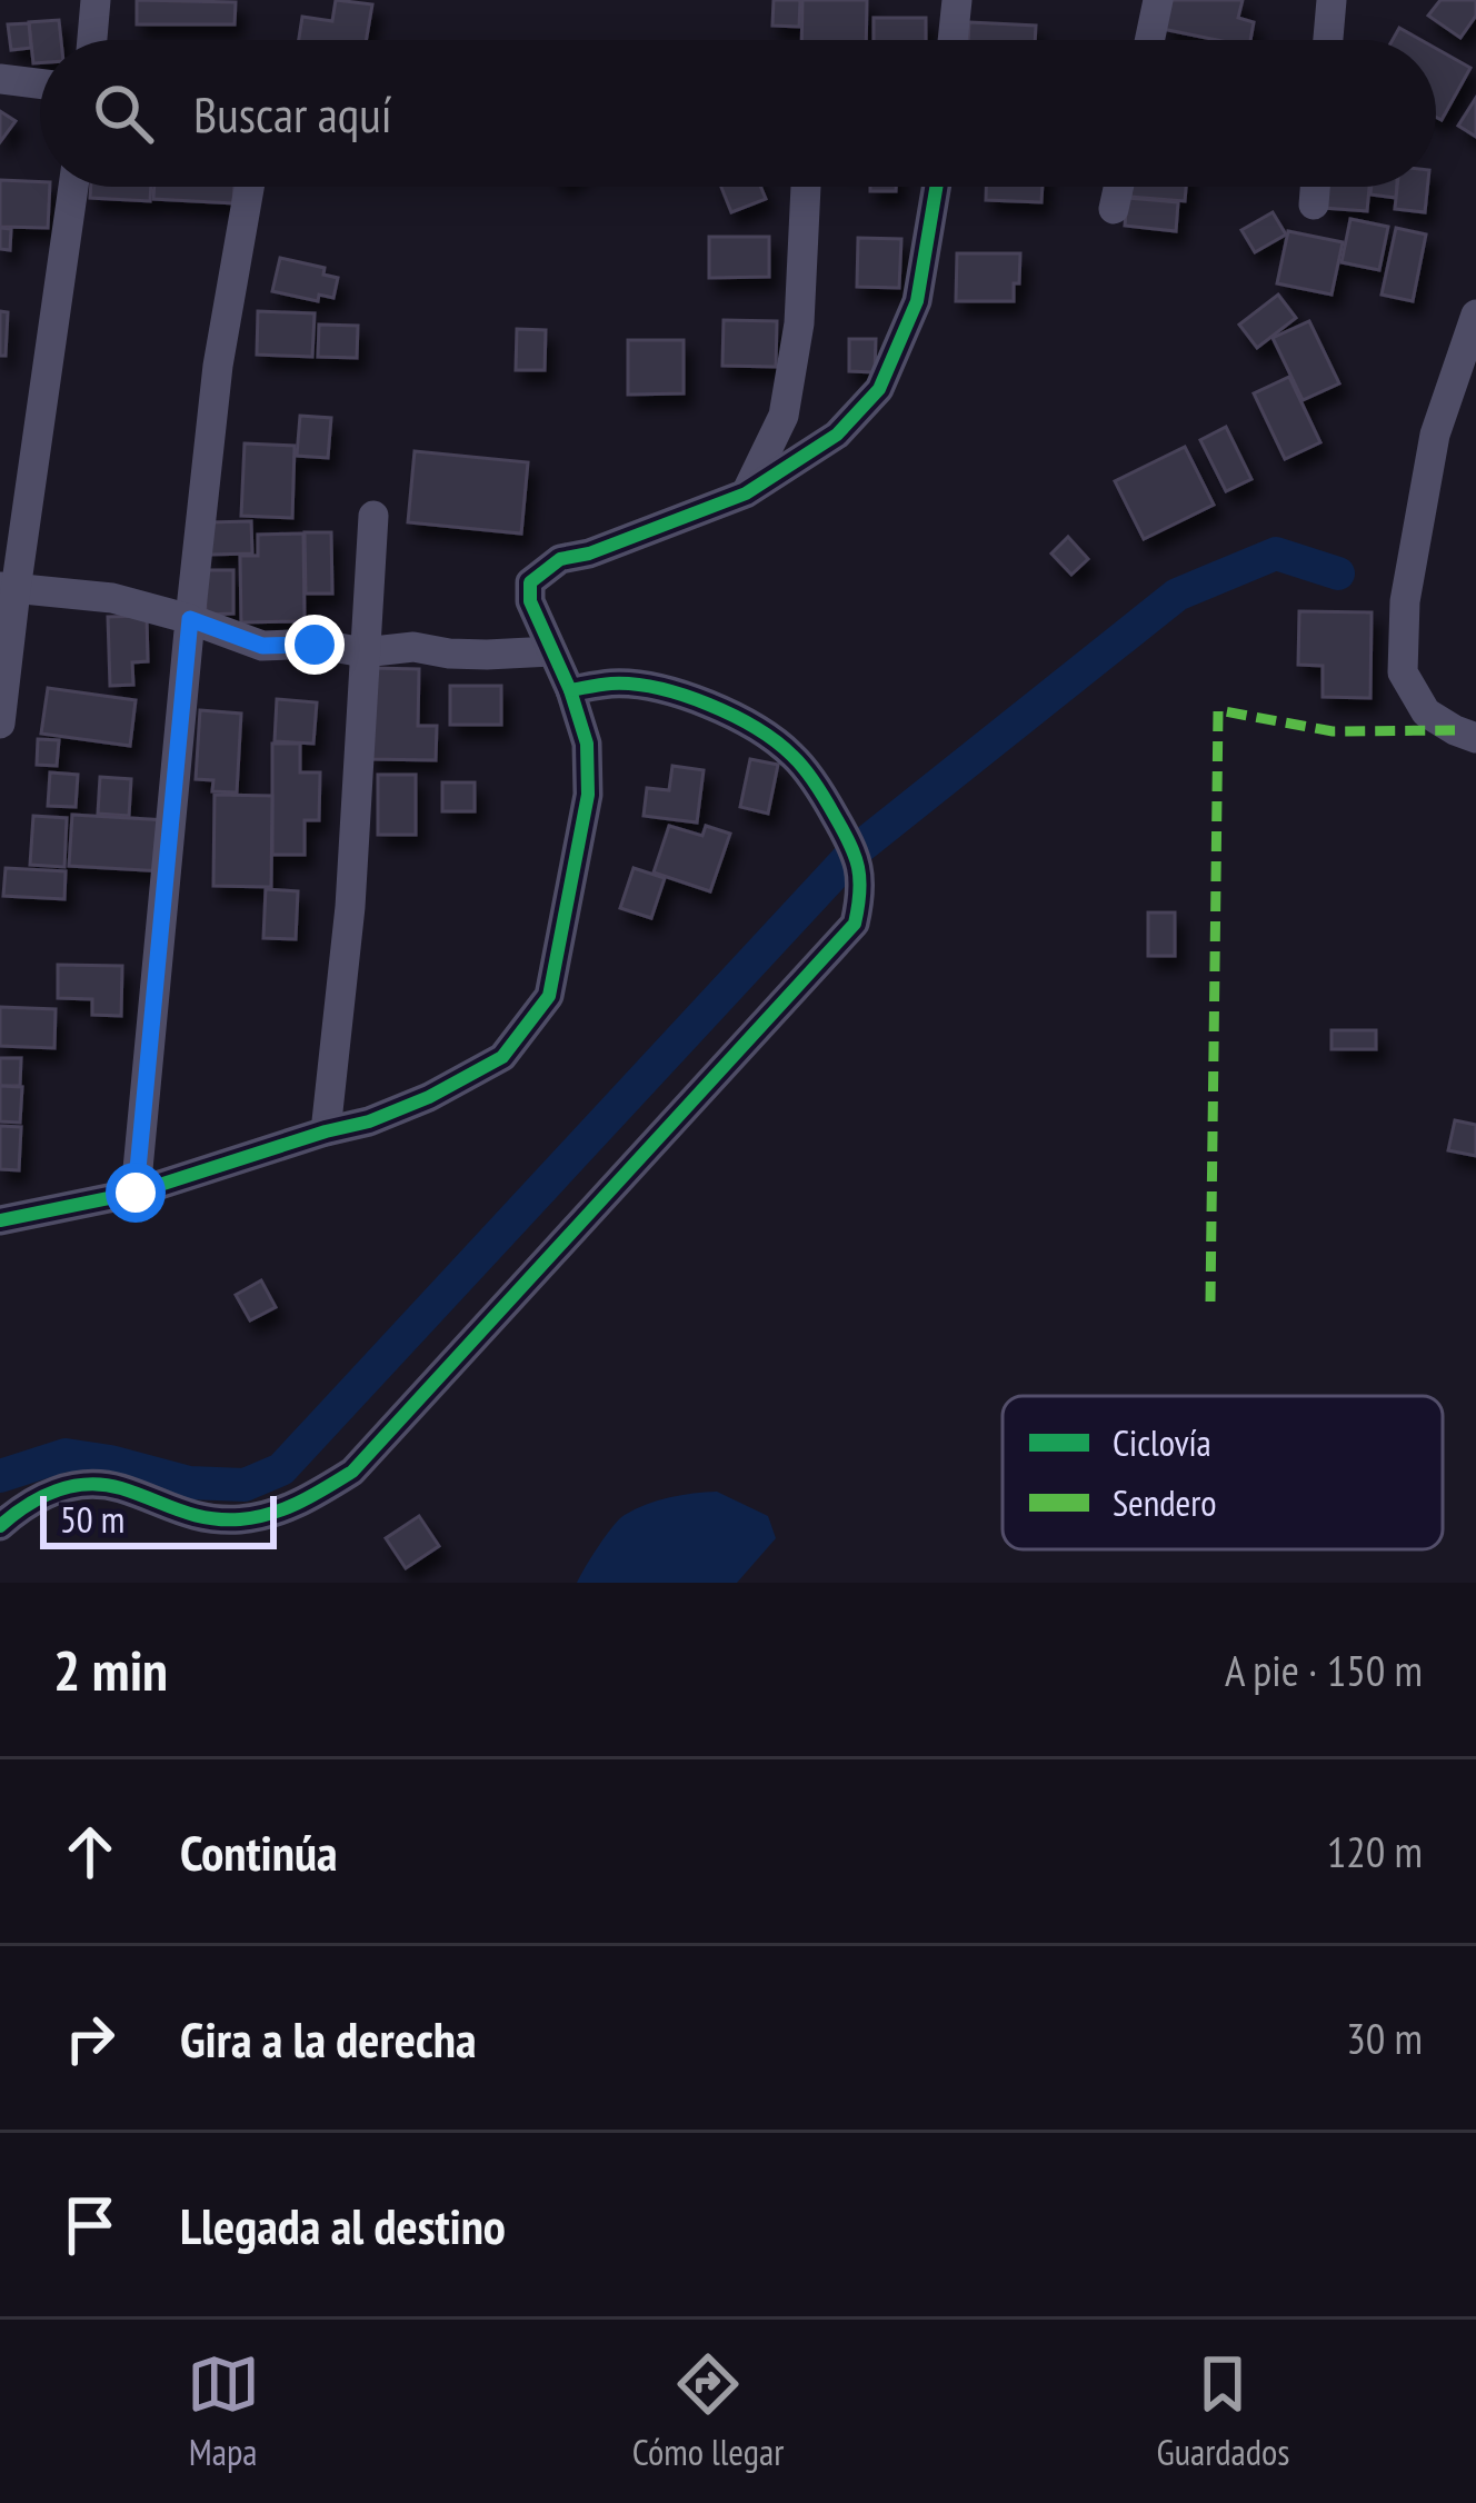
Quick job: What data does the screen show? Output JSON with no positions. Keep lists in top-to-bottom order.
{
  "legend": ["Ciclovía", "Sendero"],
  "scale_bar": "50 m",
  "page": {
    "search": "Buscar aquí",
    "scale": "50 m",
    "heading": ["2 min", "A pie · 150 m"],
    "list": [
      ["Continúa", "120 m"],
      ["Gira a la derecha", "30 m"],
      "Llegada al destino"
    ],
    "nav": ["Mapa", "Cómo llegar", "Guardados"]
  }
}
